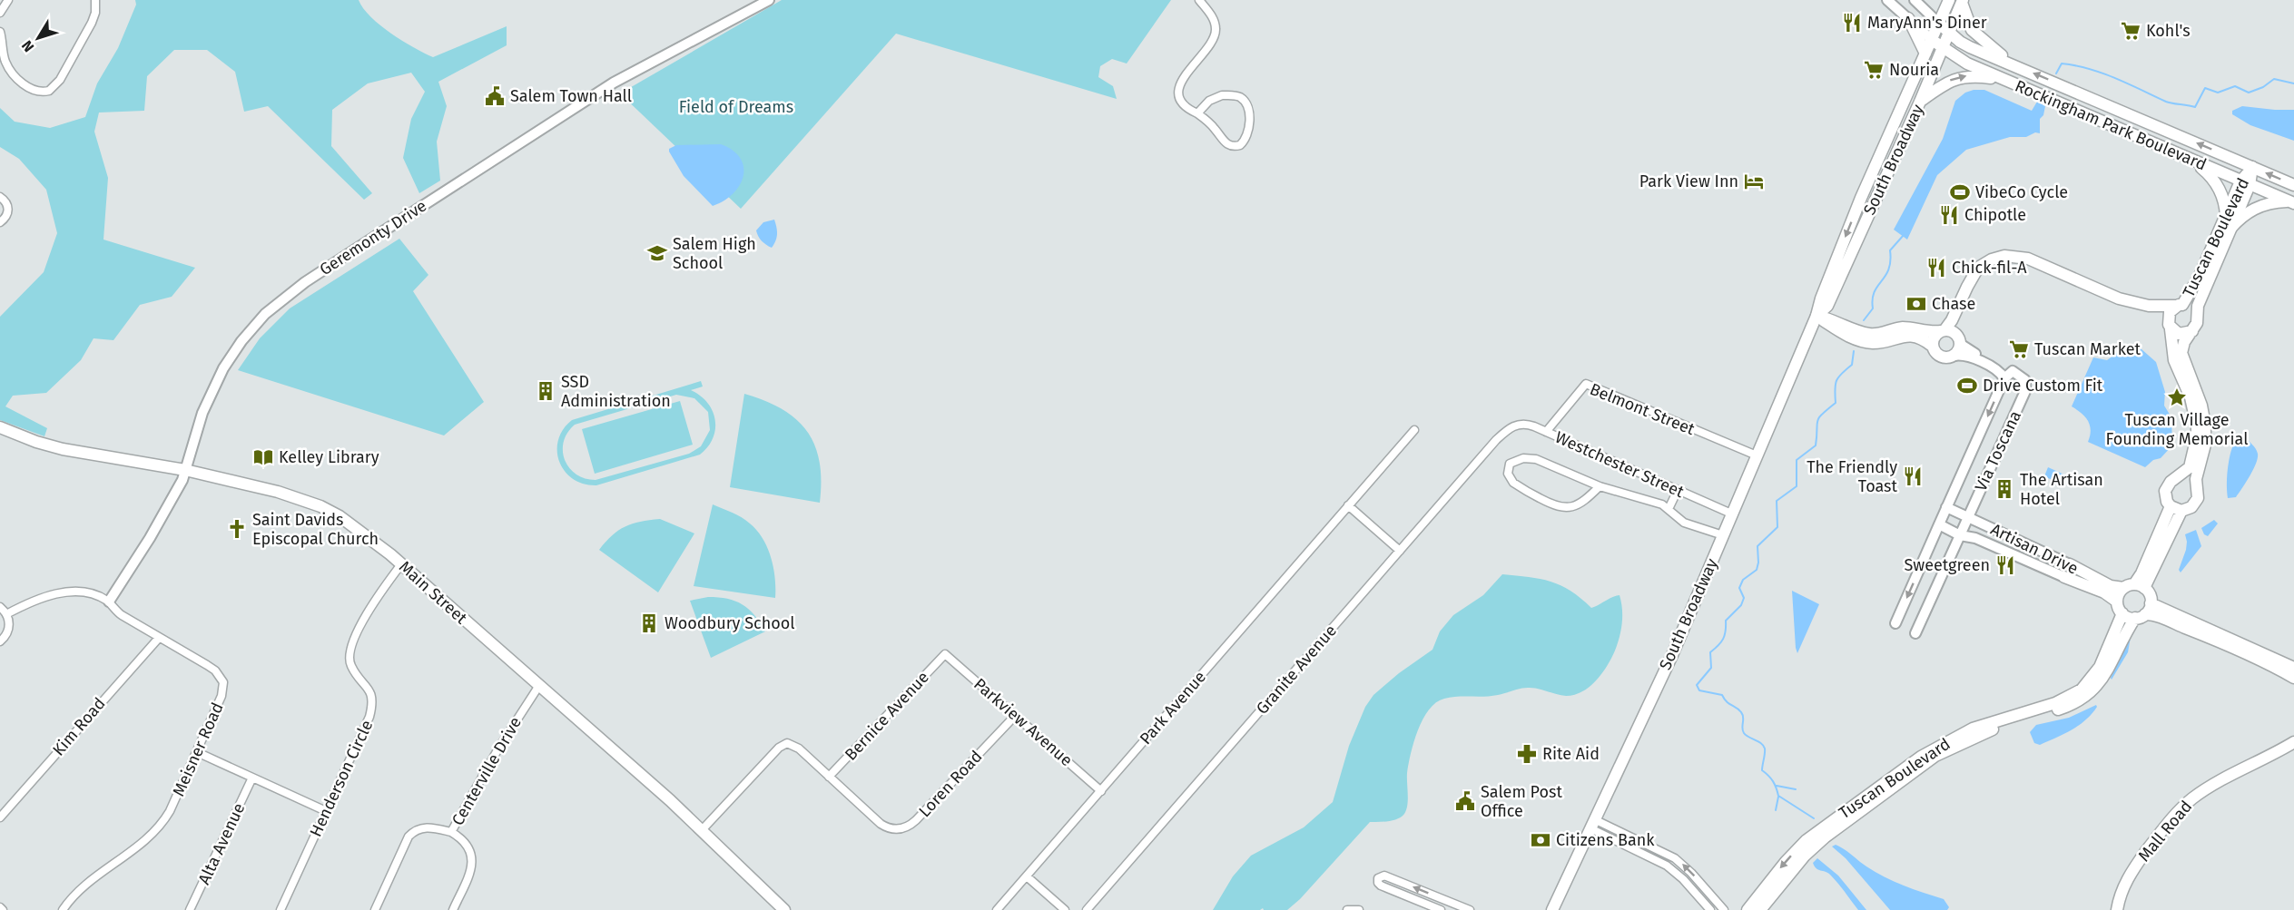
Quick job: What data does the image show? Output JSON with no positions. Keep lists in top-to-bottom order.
{
  "streets": {
    "main road": [
      "Rockingham Park Boulevard",
      "South Broadway",
      "Tuscan Boulevard",
      "Artisan Drive",
      "Main Street",
      "Mall Road"
    ],
    "street": [
      "Geremonty Drive",
      "Belmont Street",
      "Via Toscana",
      "Westchester Street",
      "Granite Avenue",
      "Park Avenue",
      "Bernice Avenue",
      "Parkview Avenue",
      "Kim Road",
      "Meisner Road",
      "Centerville Drive",
      "Henderson Circle",
      "Loren Road",
      "Alta Avenue"
    ]
  },
  "crossings": [
    ["Rockingham Park Boulevard", "South Broadway"],
    ["Rockingham Park Boulevard", "Tuscan Boulevard"],
    ["South Broadway", "Belmont Street"],
    ["South Broadway", "Westchester Street"],
    ["Geremonty Drive", "Main Street"],
    ["Geremonty Drive", "Meisner Road"],
    ["Tuscan Boulevard", "Artisan Drive"],
    ["Belmont Street", "Westchester Street"],
    ["Via Toscana", "Artisan Drive"],
    ["Westchester Street", "Granite Avenue"],
    ["Main Street", "Centerville Drive"],
    ["Main Street", "Henderson Circle"],
    ["Park Avenue", "Parkview Avenue"],
    ["Bernice Avenue", "Parkview Avenue"],
    ["Bernice Avenue", "Loren Road"],
    ["Parkview Avenue", "Loren Road"],
    ["Kim Road", "Meisner Road"]
  ],
  "parks": ["Field of Dreams"],
  "places": {
    "restaurant": [
      "MaryAnn's Diner",
      "Chipotle",
      "Chick-fil-A",
      "The Friendly Toast",
      "Sweetgreen"
    ],
    "supermarket": ["Kohl's", "Nouria", "Tuscan Market"],
    "public building": ["Salem Town Hall", "Salem Post Office"],
    "hotel": ["Park View Inn"],
    "sports": ["VibeCo Cycle", "Drive Custom Fit"],
    "school or university": ["Salem High School"],
    "bank": ["Chase", "Citizens Bank"],
    "building": ["SSD Administration", "The Artisan Hotel", "Woodbury School"],
    "place": ["Tuscan Village Founding Memorial"],
    "library": ["Kelley Library"],
    "church": ["Saint Davids Episcopal Church"],
    "pharmacy": ["Rite Aid"]
  },
  "north": "bottom left"
}
